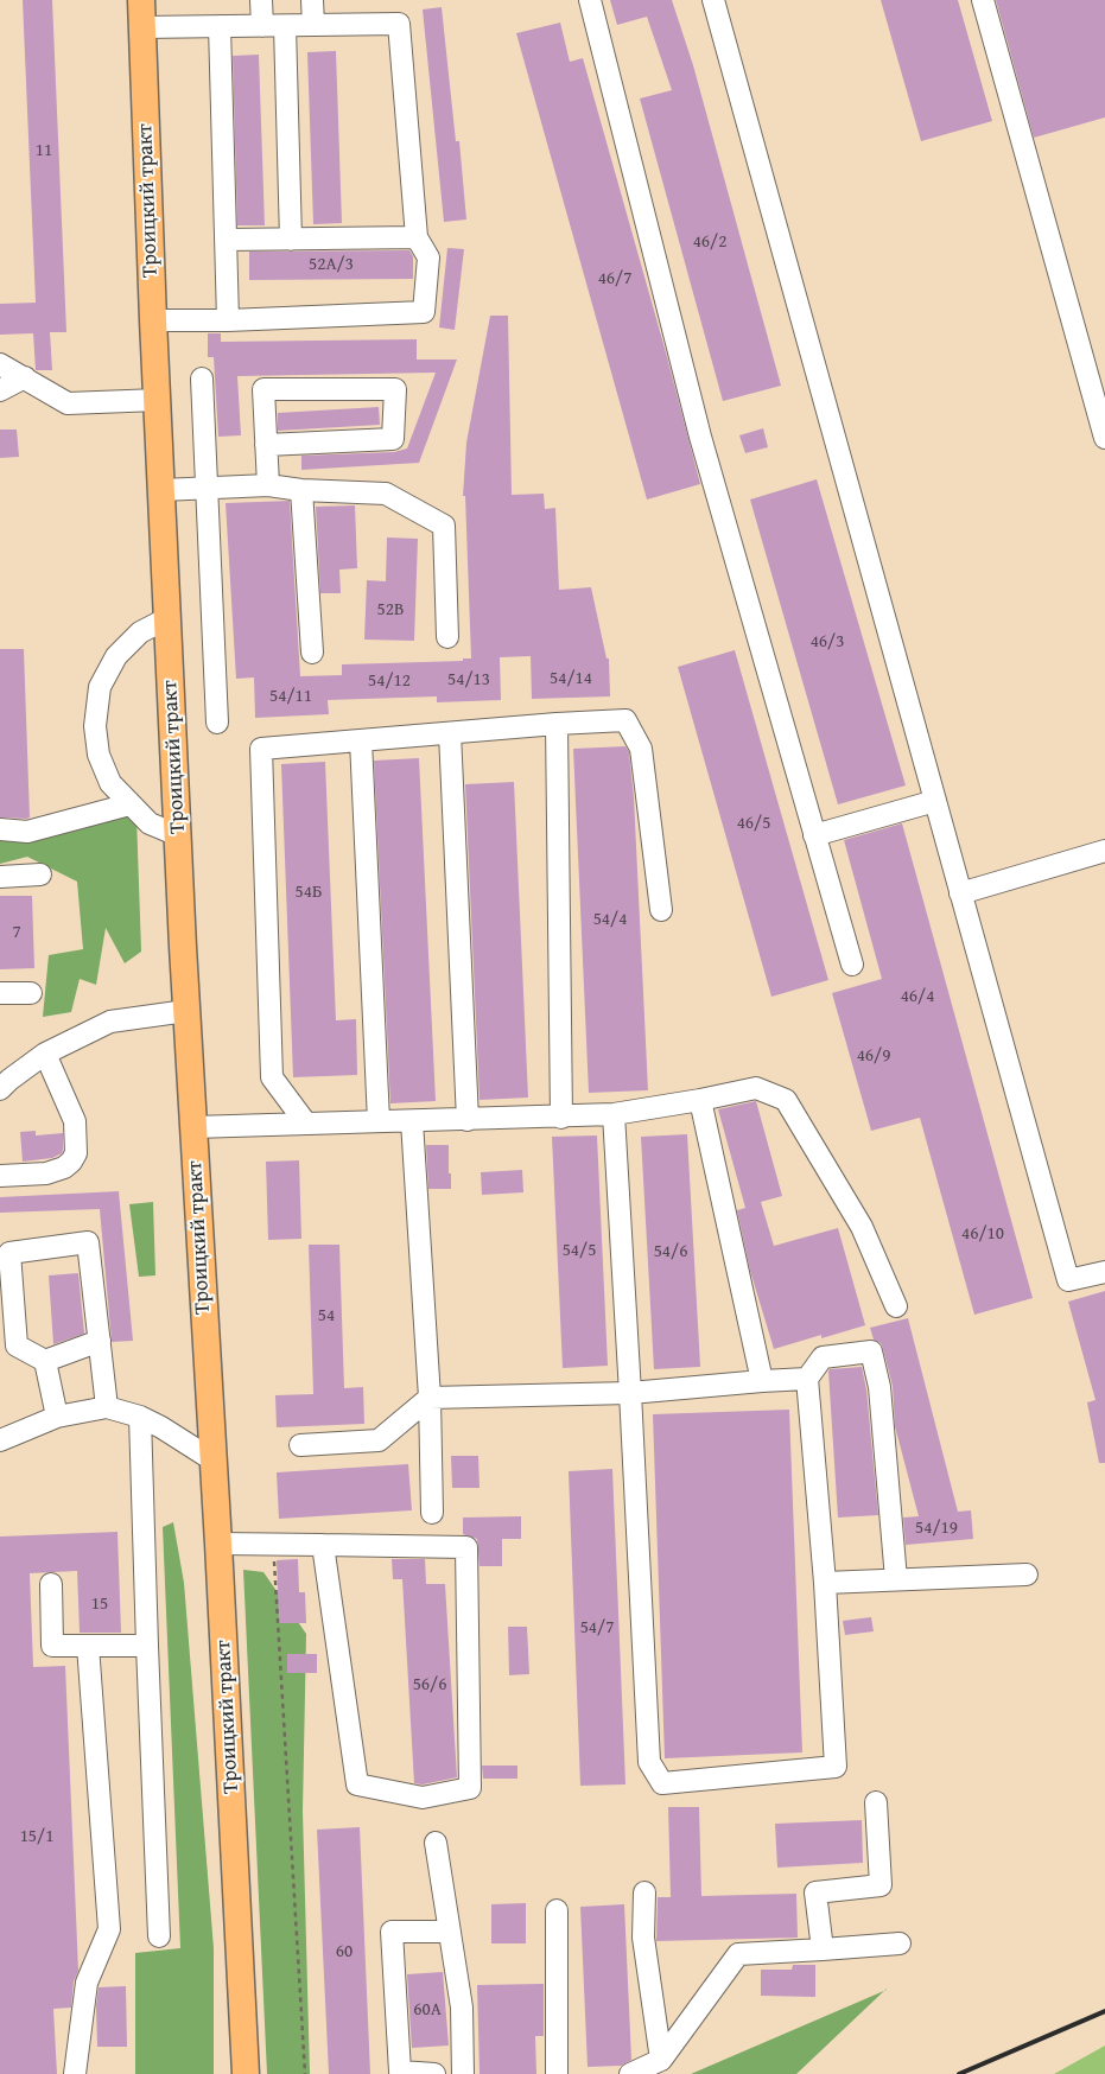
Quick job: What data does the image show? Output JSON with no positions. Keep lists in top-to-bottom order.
{
  "streets": {
    "main road": ["Троицкий тракт"]
  },
  "house_numbers": [
    "11",
    "46/2",
    "52А/3",
    "46/7",
    "52В",
    "46/3",
    "54/14",
    "54/13",
    "54/12",
    "54/11",
    "46/5",
    "54Б",
    "54/4",
    "7",
    "46/4",
    "46/9",
    "46/10",
    "54/5",
    "54/6",
    "54",
    "54/19",
    "15",
    "54/7",
    "56/6",
    "15/1",
    "60",
    "60А"
  ]
}
